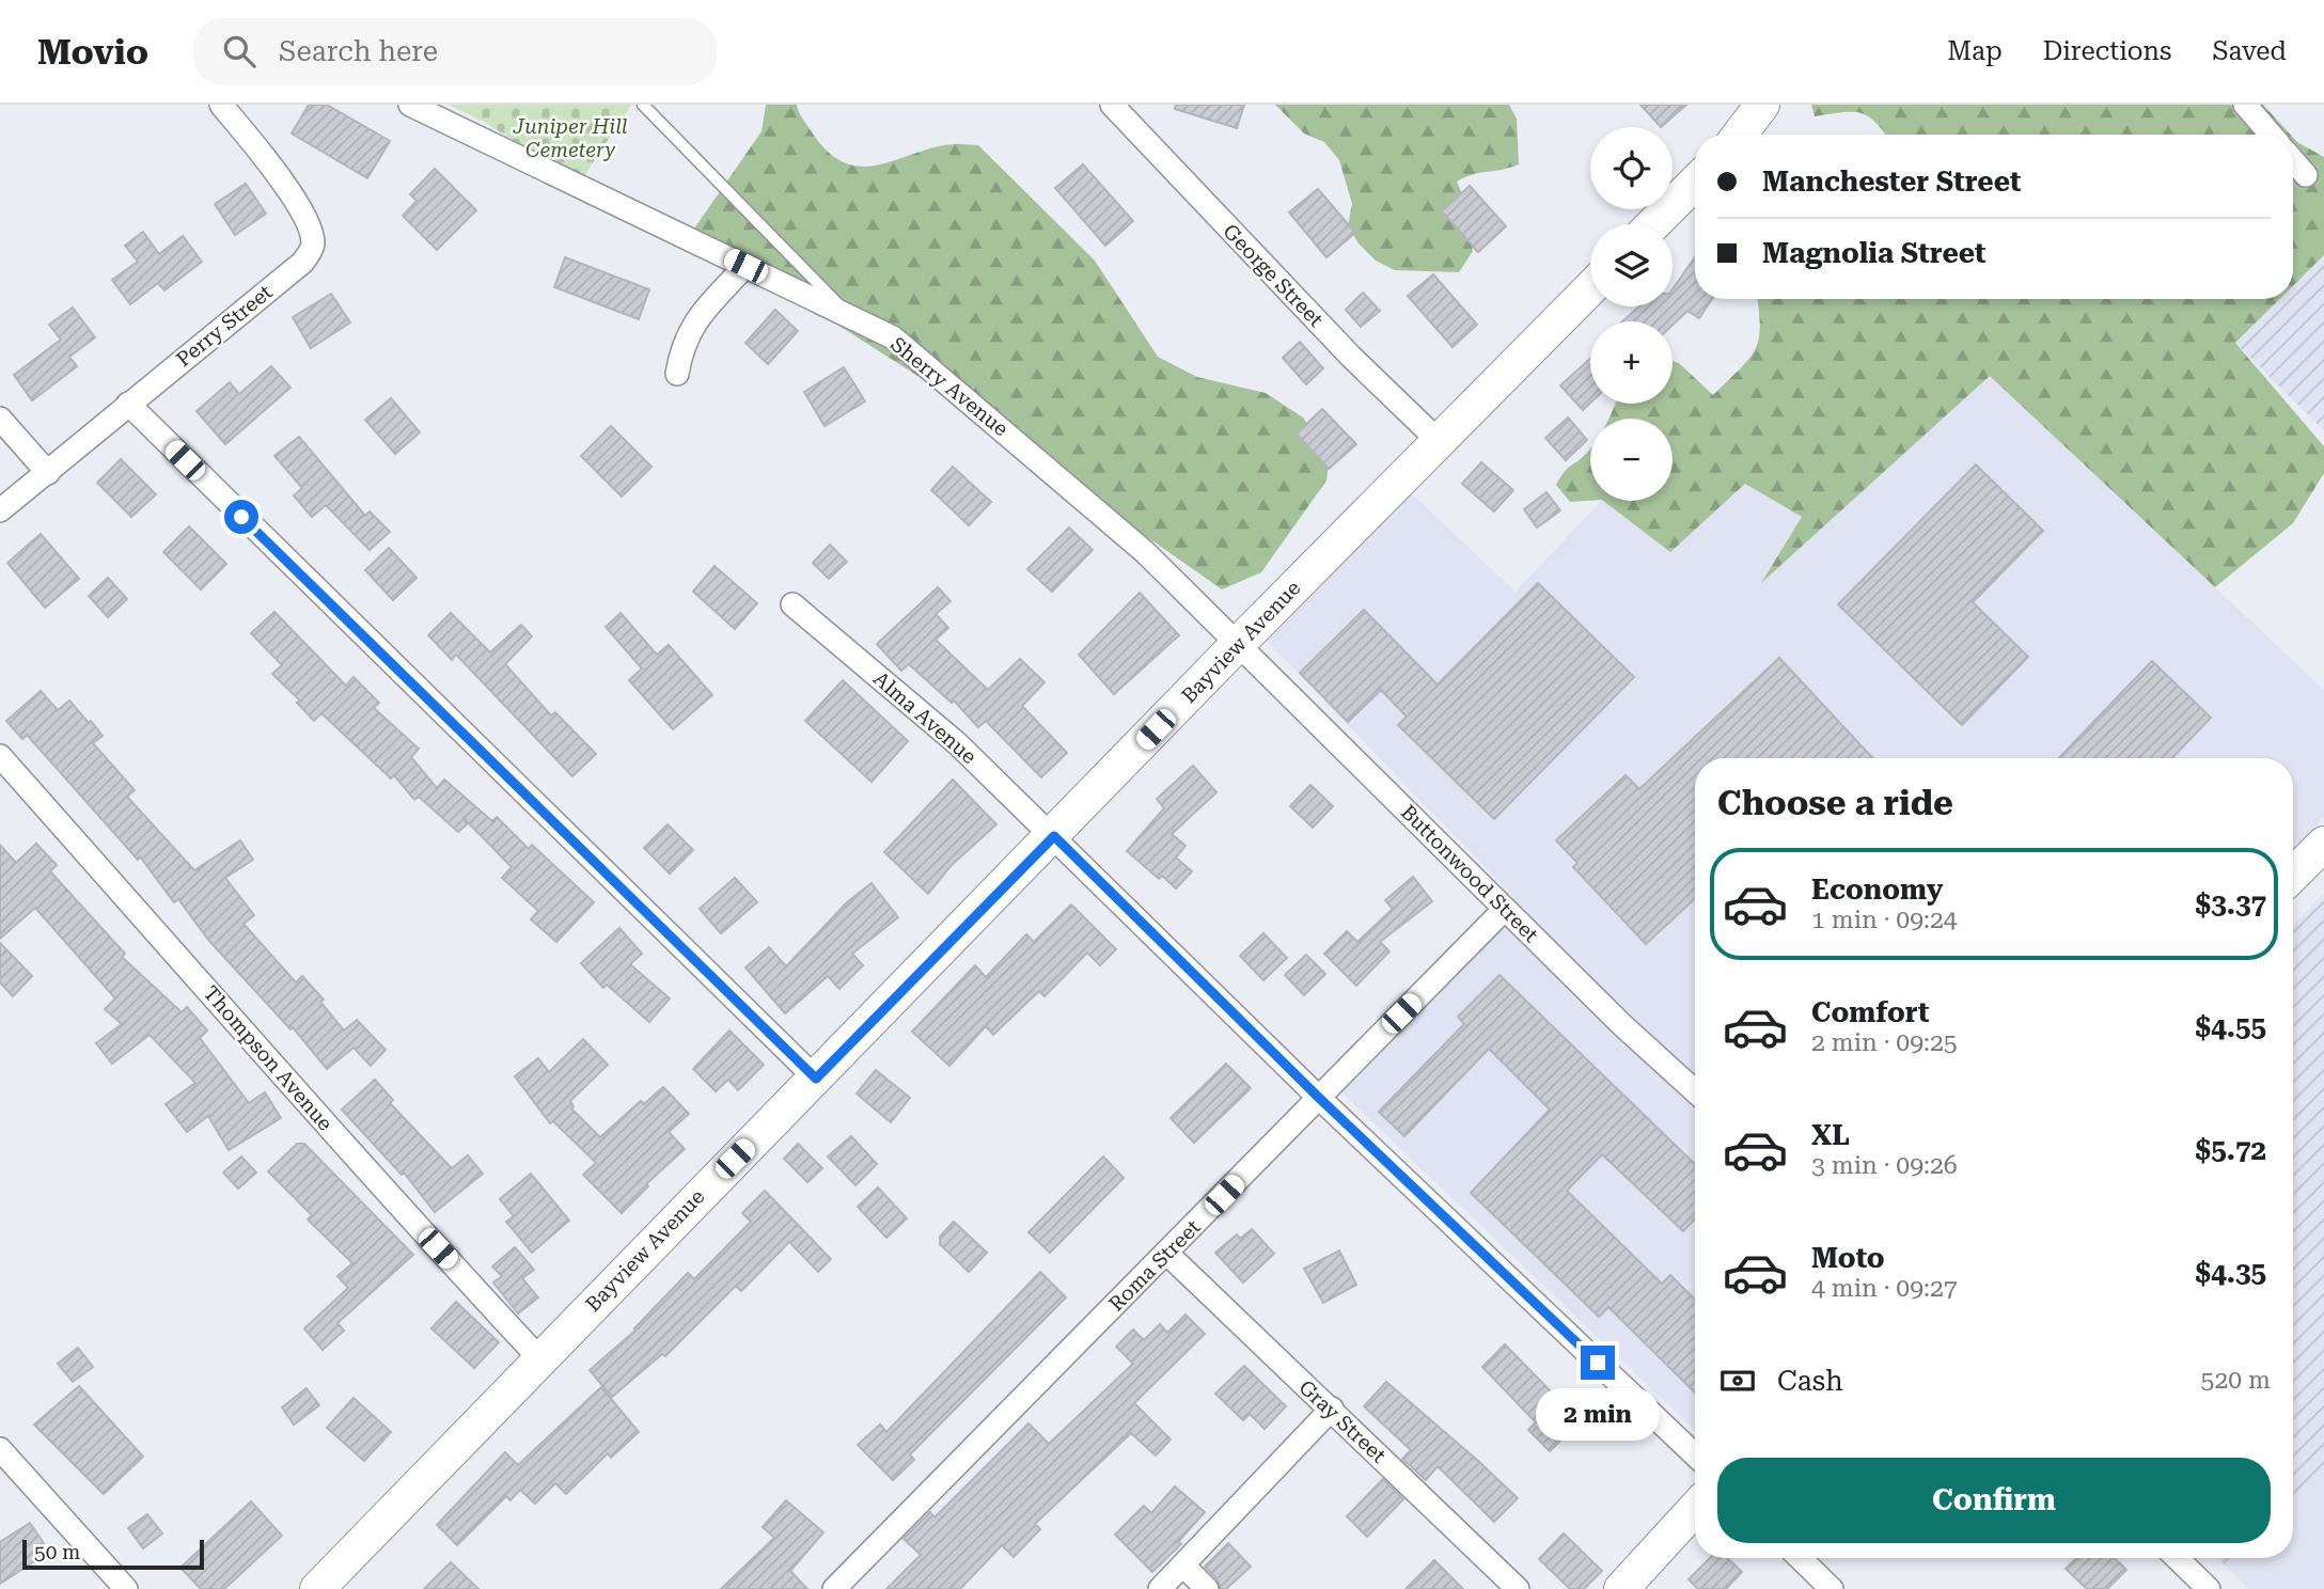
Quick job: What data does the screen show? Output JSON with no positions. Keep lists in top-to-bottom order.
{
  "streets": {
    "main road": ["Bayview Avenue"],
    "street": [
      "George Street",
      "Perry Street",
      "Sherry Avenue",
      "Alma Avenue",
      "Buttonwood Street",
      "Thompson Avenue",
      "Roma Street",
      "Gray Street"
    ]
  },
  "crossings": [
    ["George Street", "Bayview Avenue"],
    ["Sherry Avenue", "Bayview Avenue"],
    ["Sherry Avenue", "Buttonwood Street"],
    ["Bayview Avenue", "Alma Avenue"],
    ["Bayview Avenue", "Buttonwood Street"],
    ["Bayview Avenue", "Thompson Avenue"],
    ["Alma Avenue", "Roma Street"],
    ["Buttonwood Street", "Roma Street"],
    ["Roma Street", "Gray Street"]
  ],
  "parks": ["Juniper Hill Cemetery"],
  "scale_bar": "50 m",
  "page": {
    "header": "Movio",
    "search": "Search here",
    "nav": ["Map", "Directions", "Saved"],
    "map_buttons": ["+", "−"],
    "banner": ["Manchester Street", "Magnolia Street"],
    "heading": "Choose a ride",
    "list": [
      {
        "name": "Economy",
        "note": "1 min · 09:24",
        "value": "$3.37"
      },
      {
        "name": "Comfort",
        "note": "2 min · 09:25",
        "value": "$4.55"
      },
      {
        "name": "XL",
        "note": "3 min · 09:26",
        "value": "$5.72"
      },
      {
        "name": "Moto",
        "note": "4 min · 09:27",
        "value": "$4.35"
      }
    ],
    "pay": ["Cash", "520 m"],
    "bubble": "2 min",
    "buttons": "Confirm",
    "scale": "50 m"
  }
}
